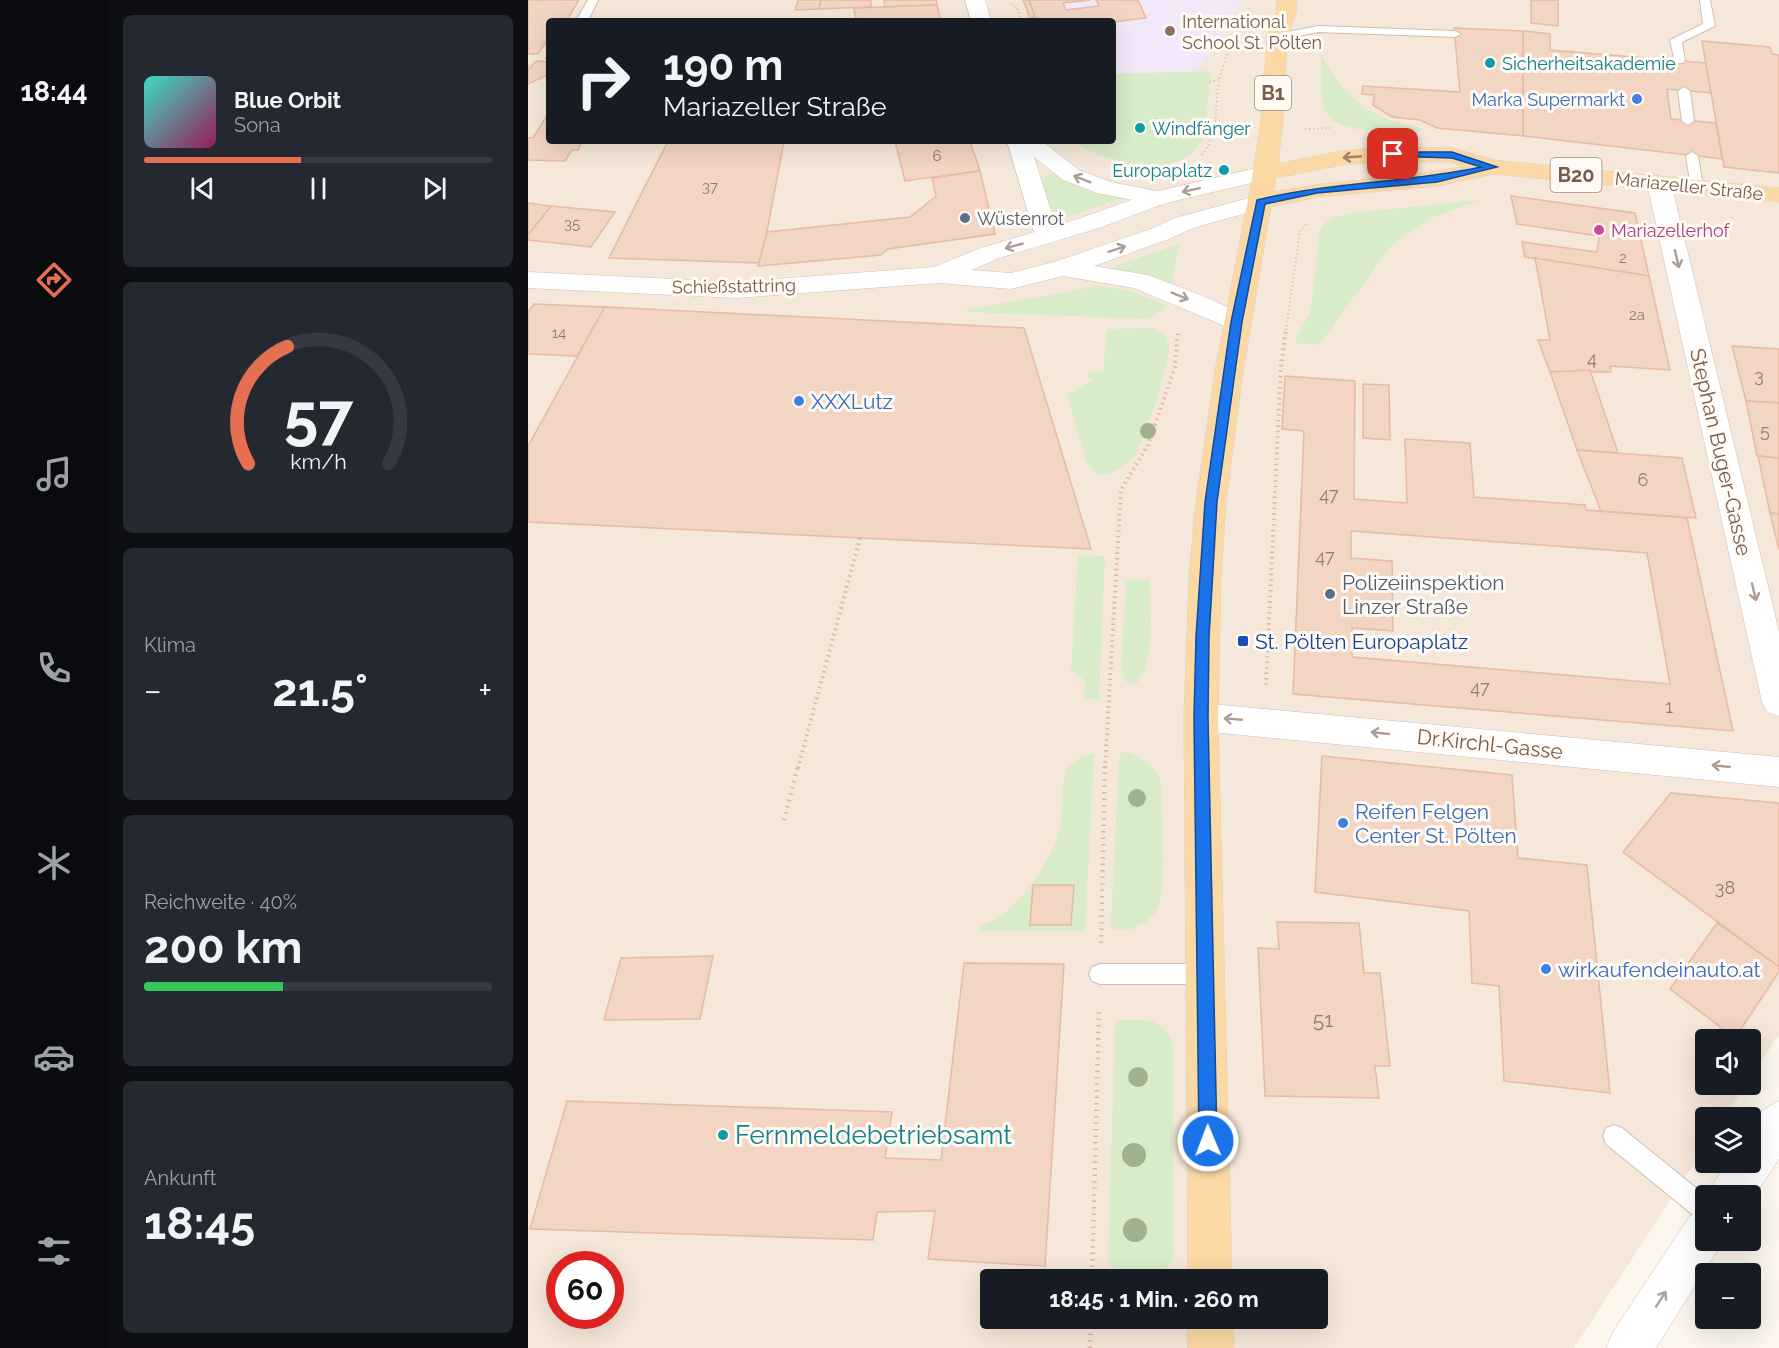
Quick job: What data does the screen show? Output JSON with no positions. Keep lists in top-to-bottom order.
{
  "streets": {
    "main road": ["B1", "B20", "Mariazeller Straße"],
    "street": ["Schießstattring", "Stephan Buger-Gasse", "Dr.Kirchl-Gasse"]
  },
  "crossings": [
    ["B1", "Mariazeller Straße"],
    ["B1", "Schießstattring"],
    ["B1", "Dr.Kirchl-Gasse"],
    ["Mariazeller Straße", "Schießstattring"],
    ["Mariazeller Straße", "Stephan Buger-Gasse"]
  ],
  "one_way": ["Stephan Buger-Gasse", "Dr.Kirchl-Gasse"],
  "places": {
    "other": [
      "International School St. Pölten",
      "Sicherheitsakademie",
      "Marka Supermarkt",
      "Windfänger",
      "Europaplatz",
      "Wüstenrot",
      "Mariazellerhof",
      "XXXLutz",
      "Polizeiinspektion Linzer Straße",
      "Reifen Felgen Center St. Pölten",
      "wirkaufendeinauto.at",
      "Fernmeldebetriebsamt"
    ],
    "transit": ["St. Pölten Europaplatz"]
  },
  "house_numbers": [
    "6",
    "37",
    "35",
    "2",
    "2a",
    "14",
    "4",
    "3",
    "5",
    "6",
    "47",
    "47",
    "47",
    "1",
    "38",
    "51"
  ],
  "page": {
    "tabs": "18:44",
    "turn": ["190 m", "Mariazeller Straße"],
    "song": ["Blue Orbit", "Sona"],
    "tile": [
      "Klima",
      ["Reichweite · 40%", "200 km"],
      ["Ankunft", "18:45"]
    ],
    "heat": ["−", "21.5°", "+"],
    "map_buttons": ["+", "−"],
    "limit": "60",
    "trip": "18:45 · 1 Min. · 260 m",
    "gauge": ["57", "km/h"]
  }
}
